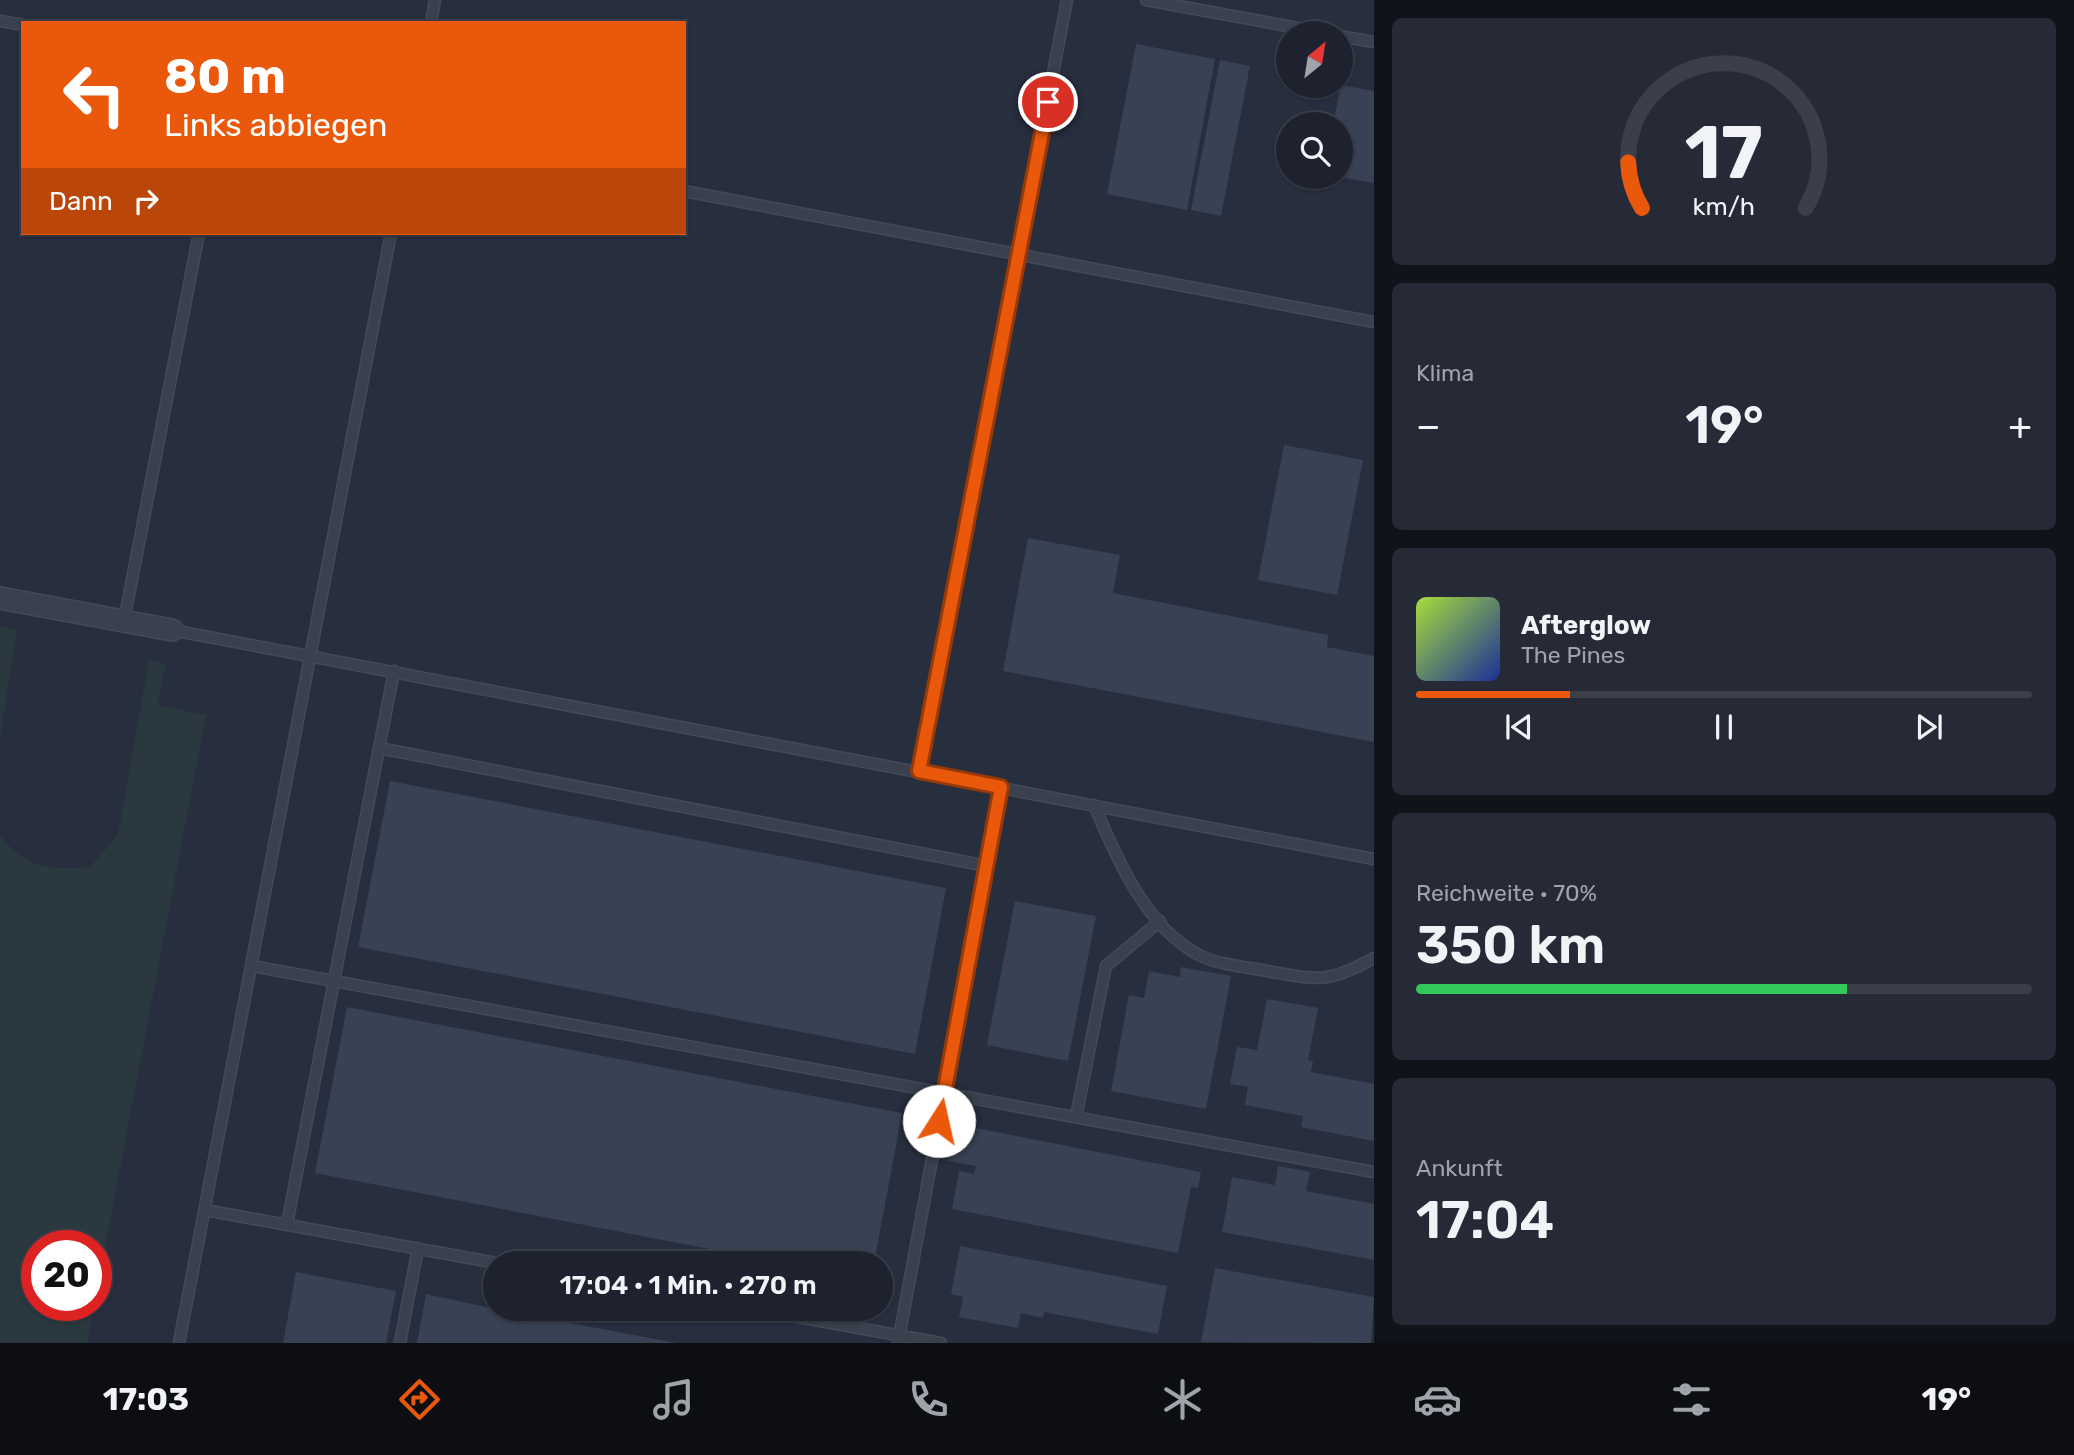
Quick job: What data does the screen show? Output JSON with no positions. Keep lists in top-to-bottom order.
{
  "north": "top right",
  "page": {
    "turn": ["80 m", "Links abbiegen"],
    "then": "Dann",
    "tile": [
      "Klima",
      ["Reichweite · 70%", "350 km"],
      ["Ankunft", "17:04"]
    ],
    "heat": ["−", "19°", "+"],
    "song": ["Afterglow", "The Pines"],
    "limit": "20",
    "trip": "17:04 · 1 Min. · 270 m",
    "tabs": ["17:03", "19°"],
    "gauge": ["17", "km/h"]
  }
}
